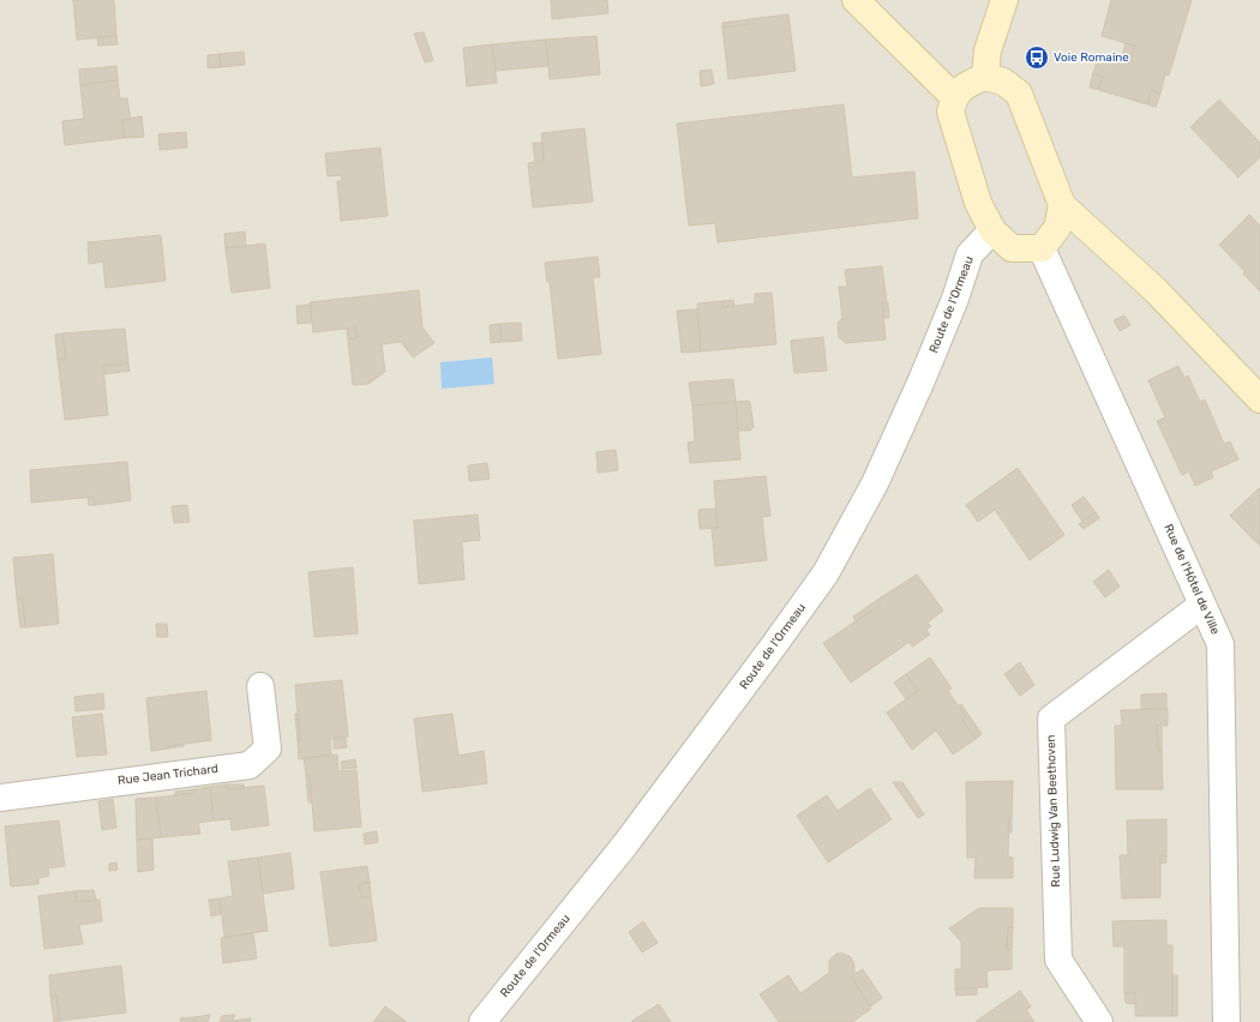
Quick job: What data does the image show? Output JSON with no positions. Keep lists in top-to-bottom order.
{
  "streets": {
    "street": [
      "Route de l'Ormeau",
      "Rue de l'Hôtel de Ville",
      "Rue Jean Trichard",
      "Rue Ludwig Van Beethoven"
    ]
  },
  "crossings": [
    ["Rue de l'Hôtel de Ville", "Rue Ludwig Van Beethoven"]
  ],
  "places": {
    "bus stop": ["Voie Romaine"]
  }
}
